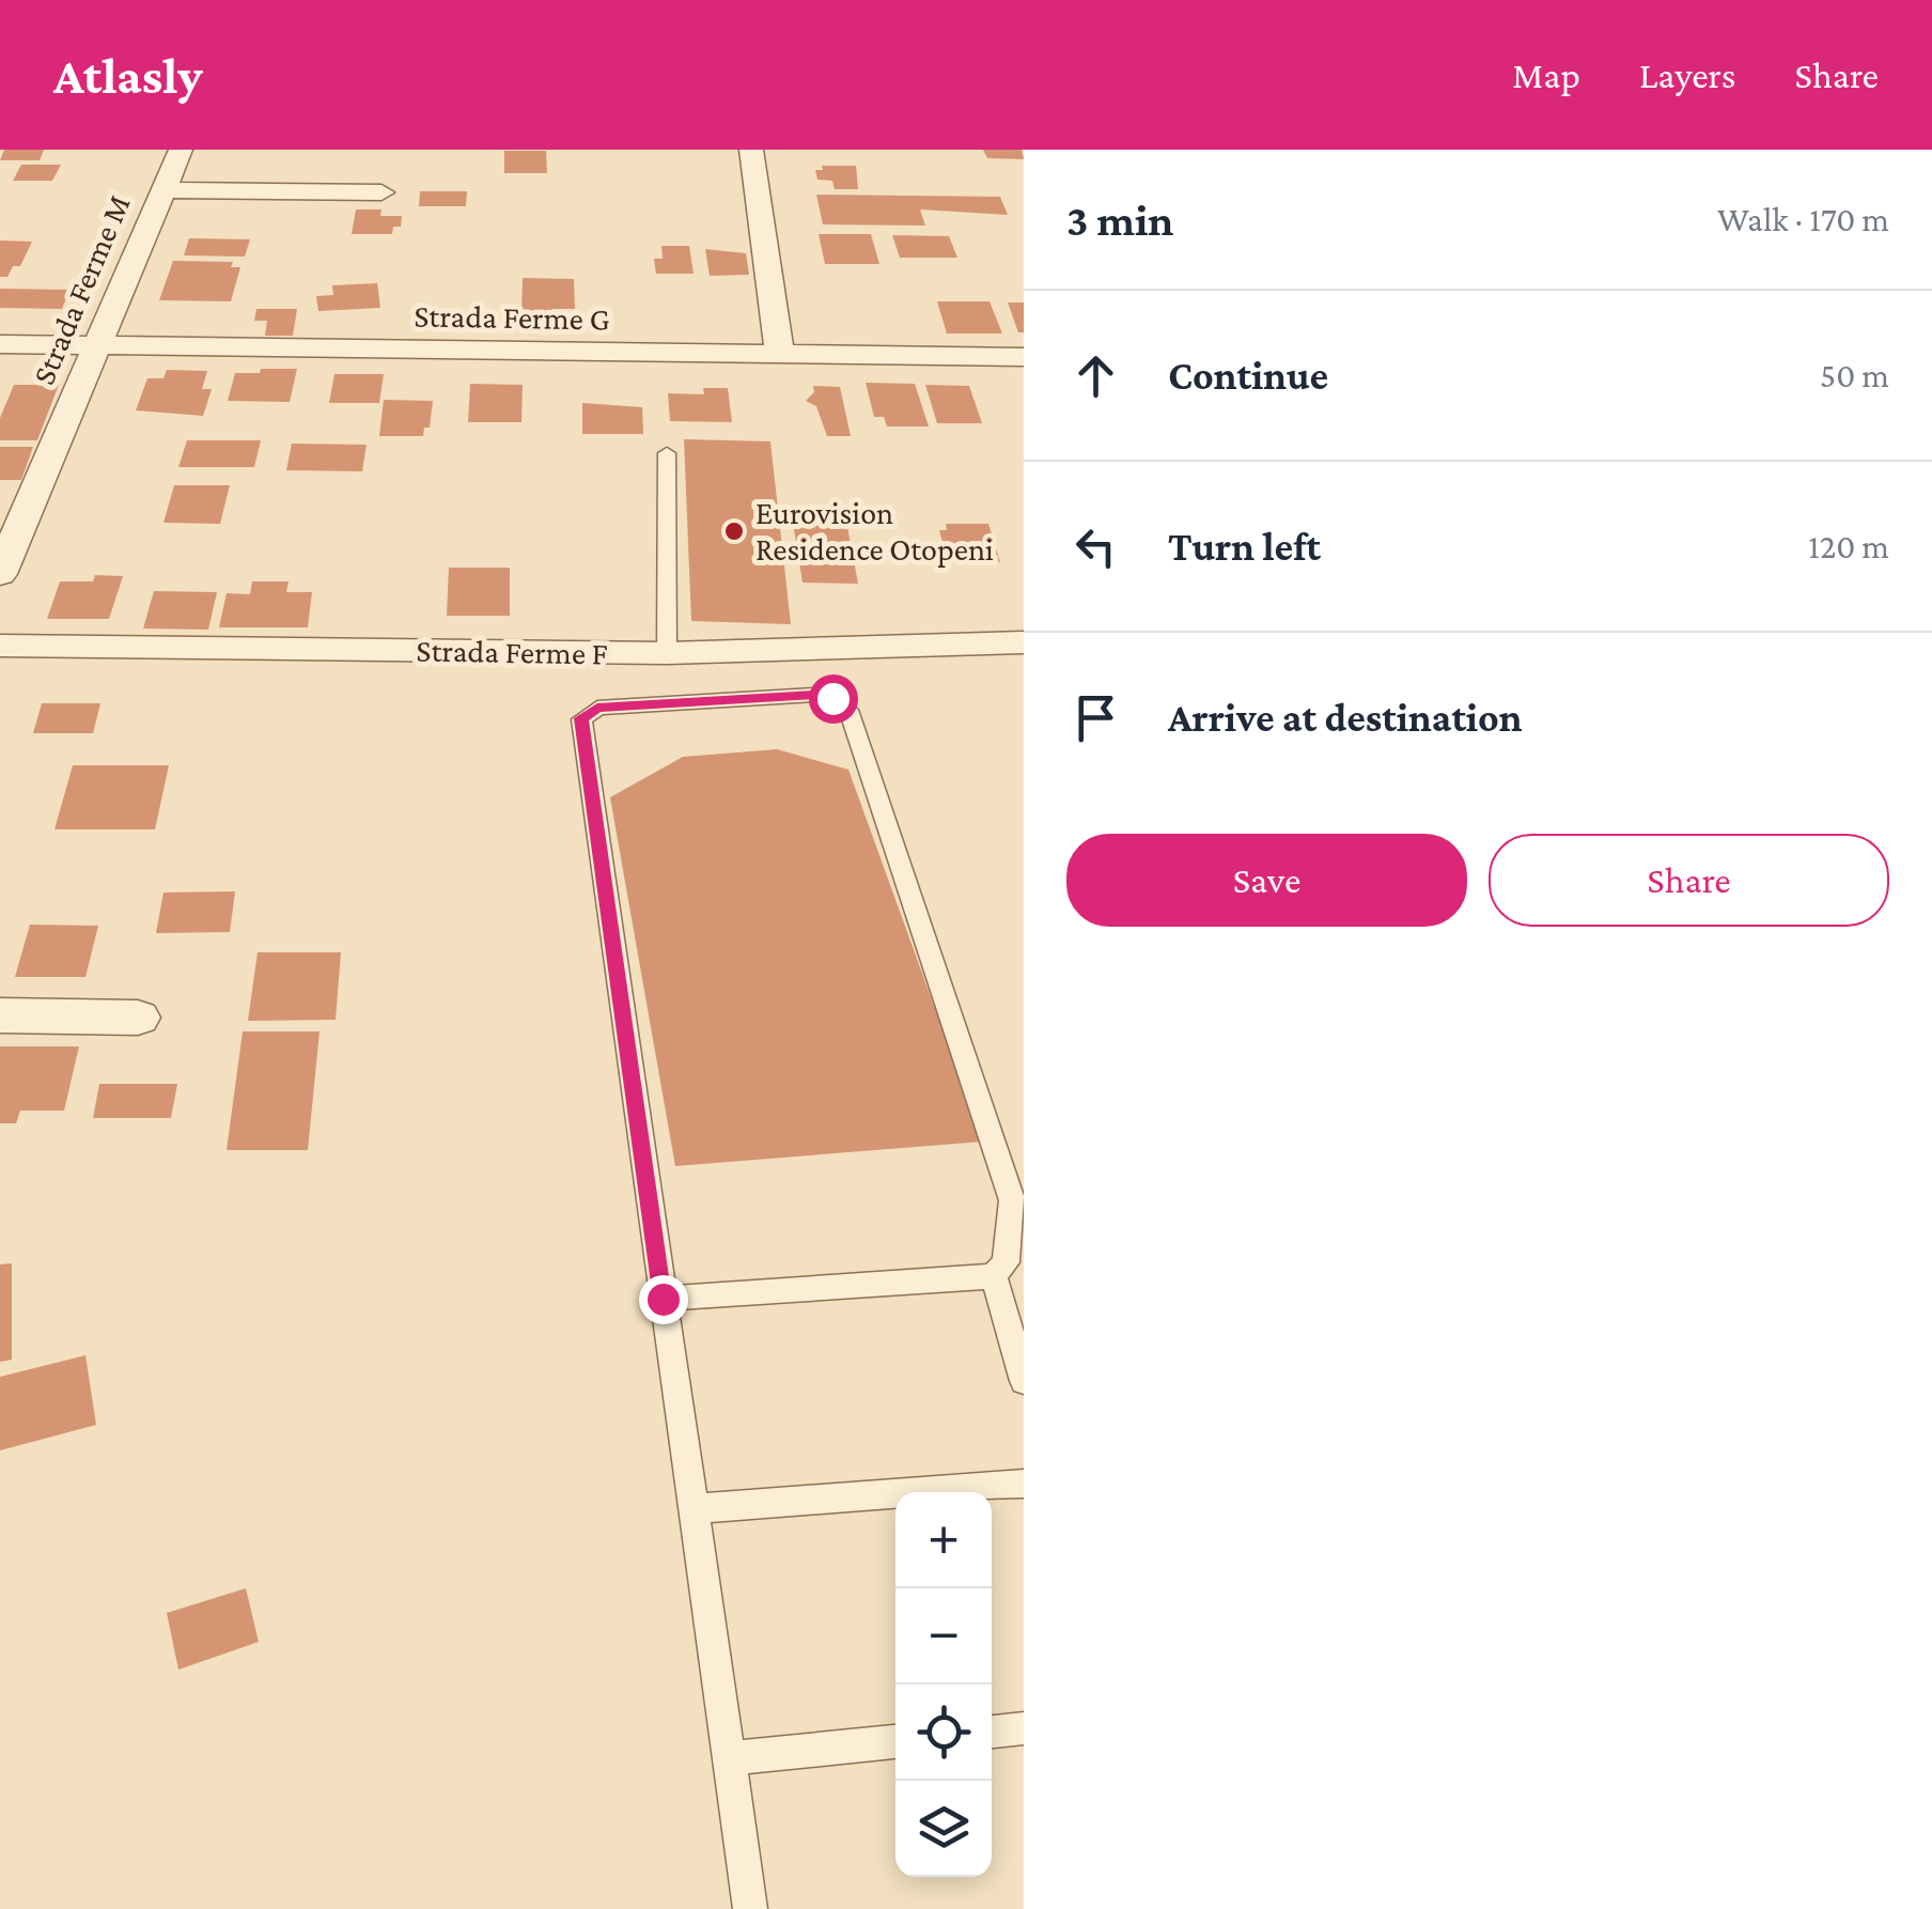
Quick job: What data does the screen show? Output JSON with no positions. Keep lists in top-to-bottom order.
{
  "streets": {
    "street": ["Strada Ferme M", "Strada Ferme G", "Strada Ferme F"]
  },
  "crossings": [
    ["Strada Ferme M", "Strada Ferme G"]
  ],
  "places": ["Eurovision Residence Otopeni"],
  "page": {
    "header": "Atlasly",
    "nav": ["Map", "Layers", "Share"],
    "heading": ["3 min", "Walk · 170 m"],
    "list": [
      ["Continue", "50 m"],
      ["Turn left", "120 m"],
      "Arrive at destination"
    ],
    "buttons": ["Save", "Share"],
    "map_buttons": ["+", "−"]
  }
}
